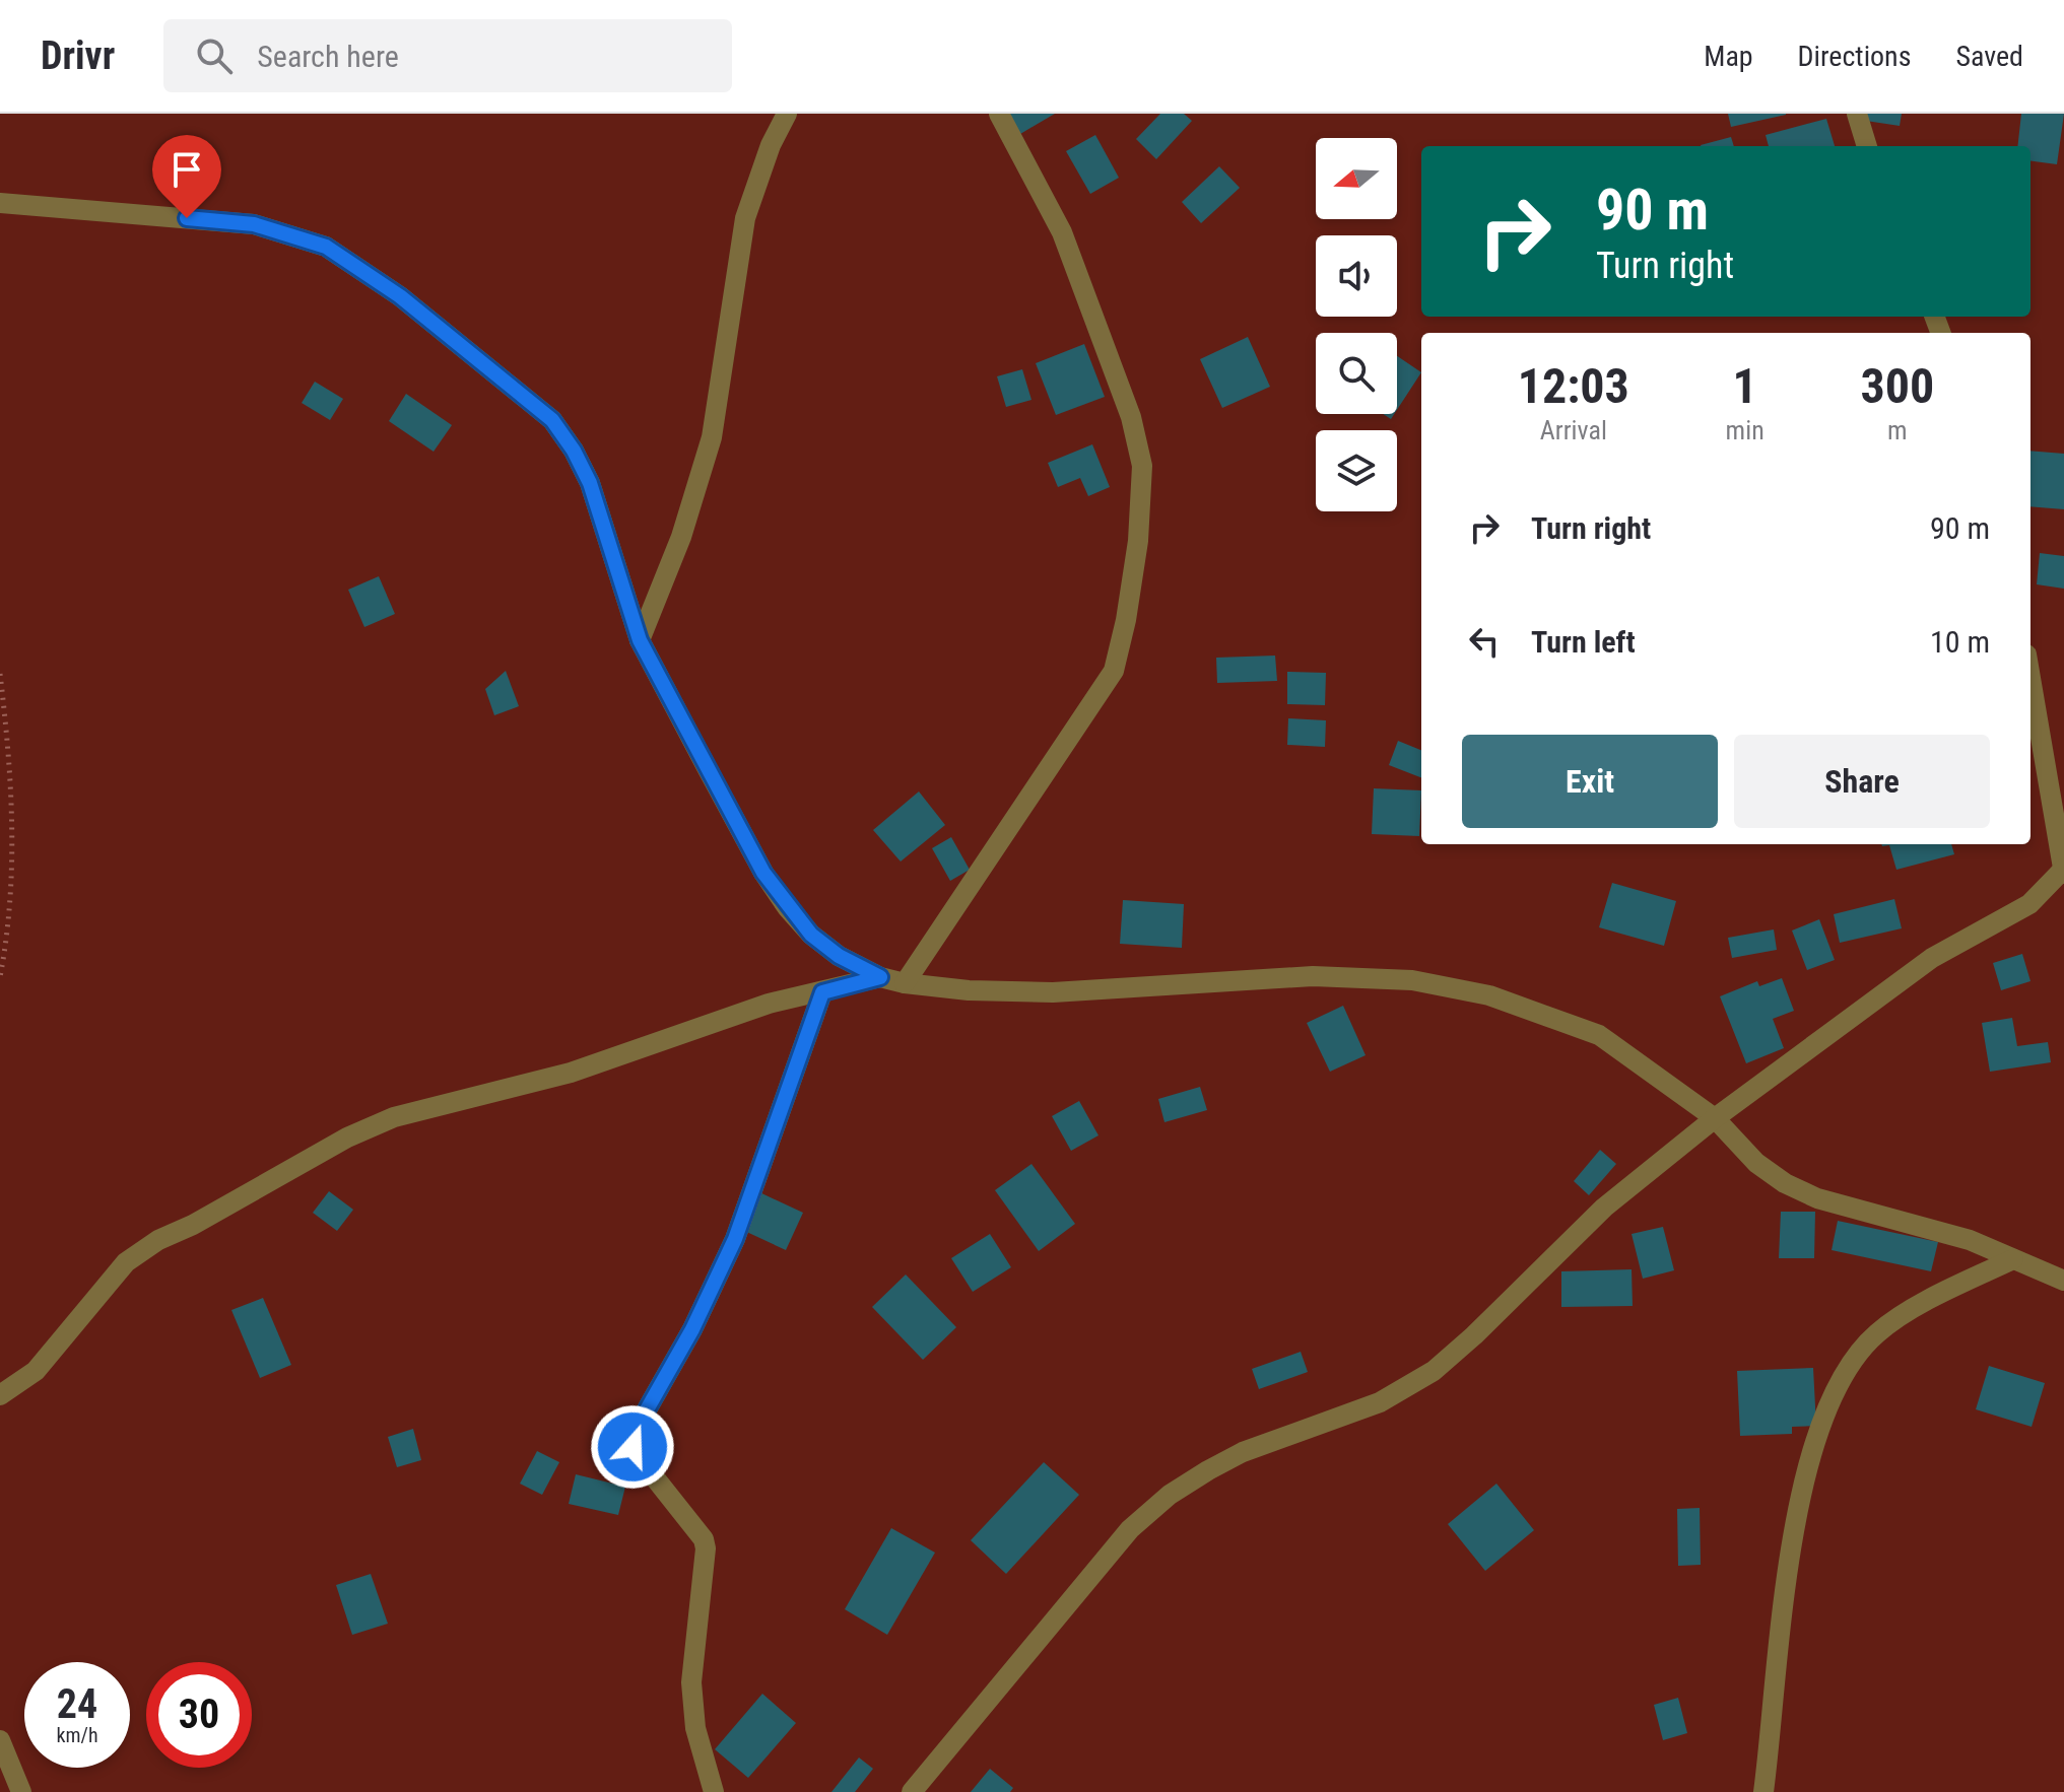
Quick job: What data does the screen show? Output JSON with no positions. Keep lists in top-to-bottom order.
{
  "north": "left",
  "page": {
    "header": "Drivr",
    "search": "Search here",
    "nav": ["Map", "Directions", "Saved"],
    "turn": ["90 m", "Turn right"],
    "eta": [
      "12:03",
      "Arrival",
      "1",
      "min",
      "300",
      "m"
    ],
    "list": [
      {
        "name": "Turn right",
        "value": "90 m"
      },
      {
        "name": "Turn left",
        "value": "10 m"
      }
    ],
    "buttons": ["Exit", "Share"],
    "speed": "24 km/h",
    "limit": "30"
  }
}
